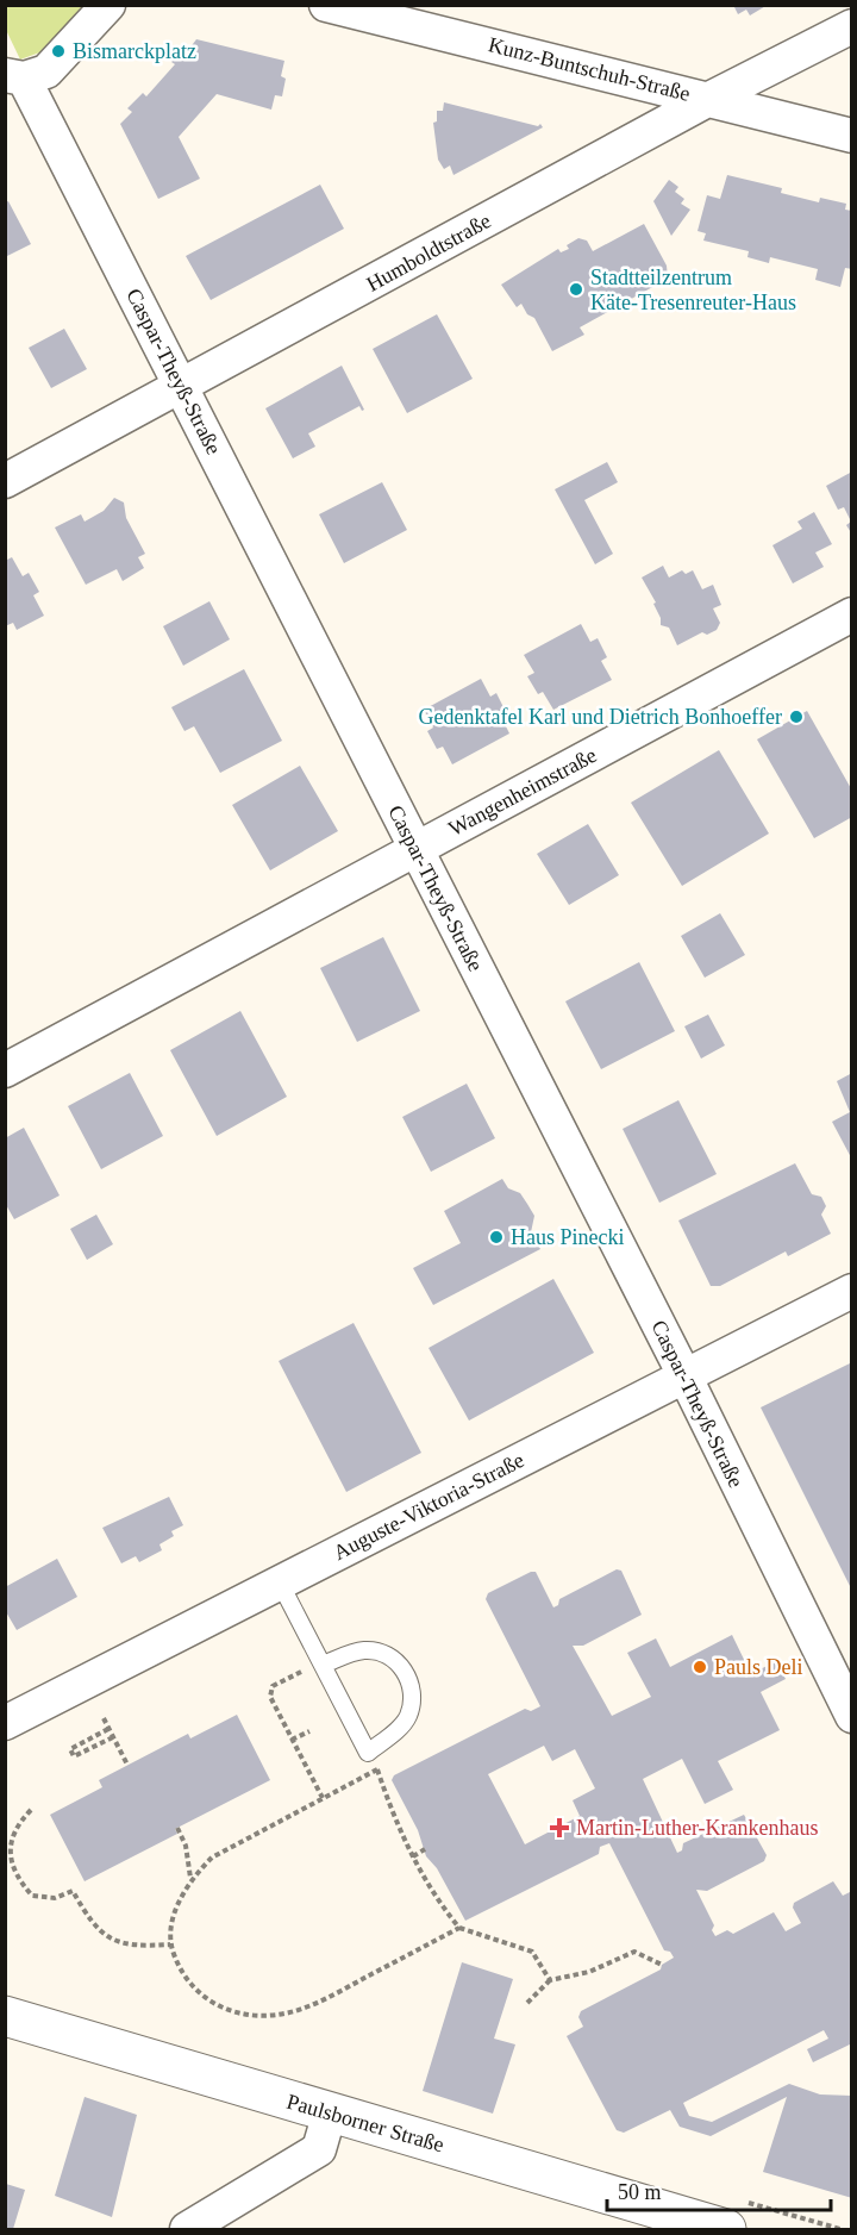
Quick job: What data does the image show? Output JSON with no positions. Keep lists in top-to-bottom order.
{
  "streets": {
    "street": [
      "Kunz-Buntschuh-Straße",
      "Humboldtstraße",
      "Caspar-Theyß-Straße",
      "Wangenheimstraße",
      "Auguste-Viktoria-Straße",
      "Paulsborner Straße"
    ]
  },
  "crossings": [
    ["Kunz-Buntschuh-Straße", "Humboldtstraße"],
    ["Humboldtstraße", "Caspar-Theyß-Straße"],
    ["Caspar-Theyß-Straße", "Wangenheimstraße"],
    ["Caspar-Theyß-Straße", "Auguste-Viktoria-Straße"]
  ],
  "places": {
    "other": [
      "Bismarckplatz",
      "Stadtteilzentrum Käte-Tresenreuter-Haus",
      "Gedenktafel Karl und Dietrich Bonhoeffer",
      "Haus Pinecki",
      "Pauls Deli"
    ],
    "health": ["Martin-Luther-Krankenhaus"]
  },
  "scale_bar": "50 m"
}
